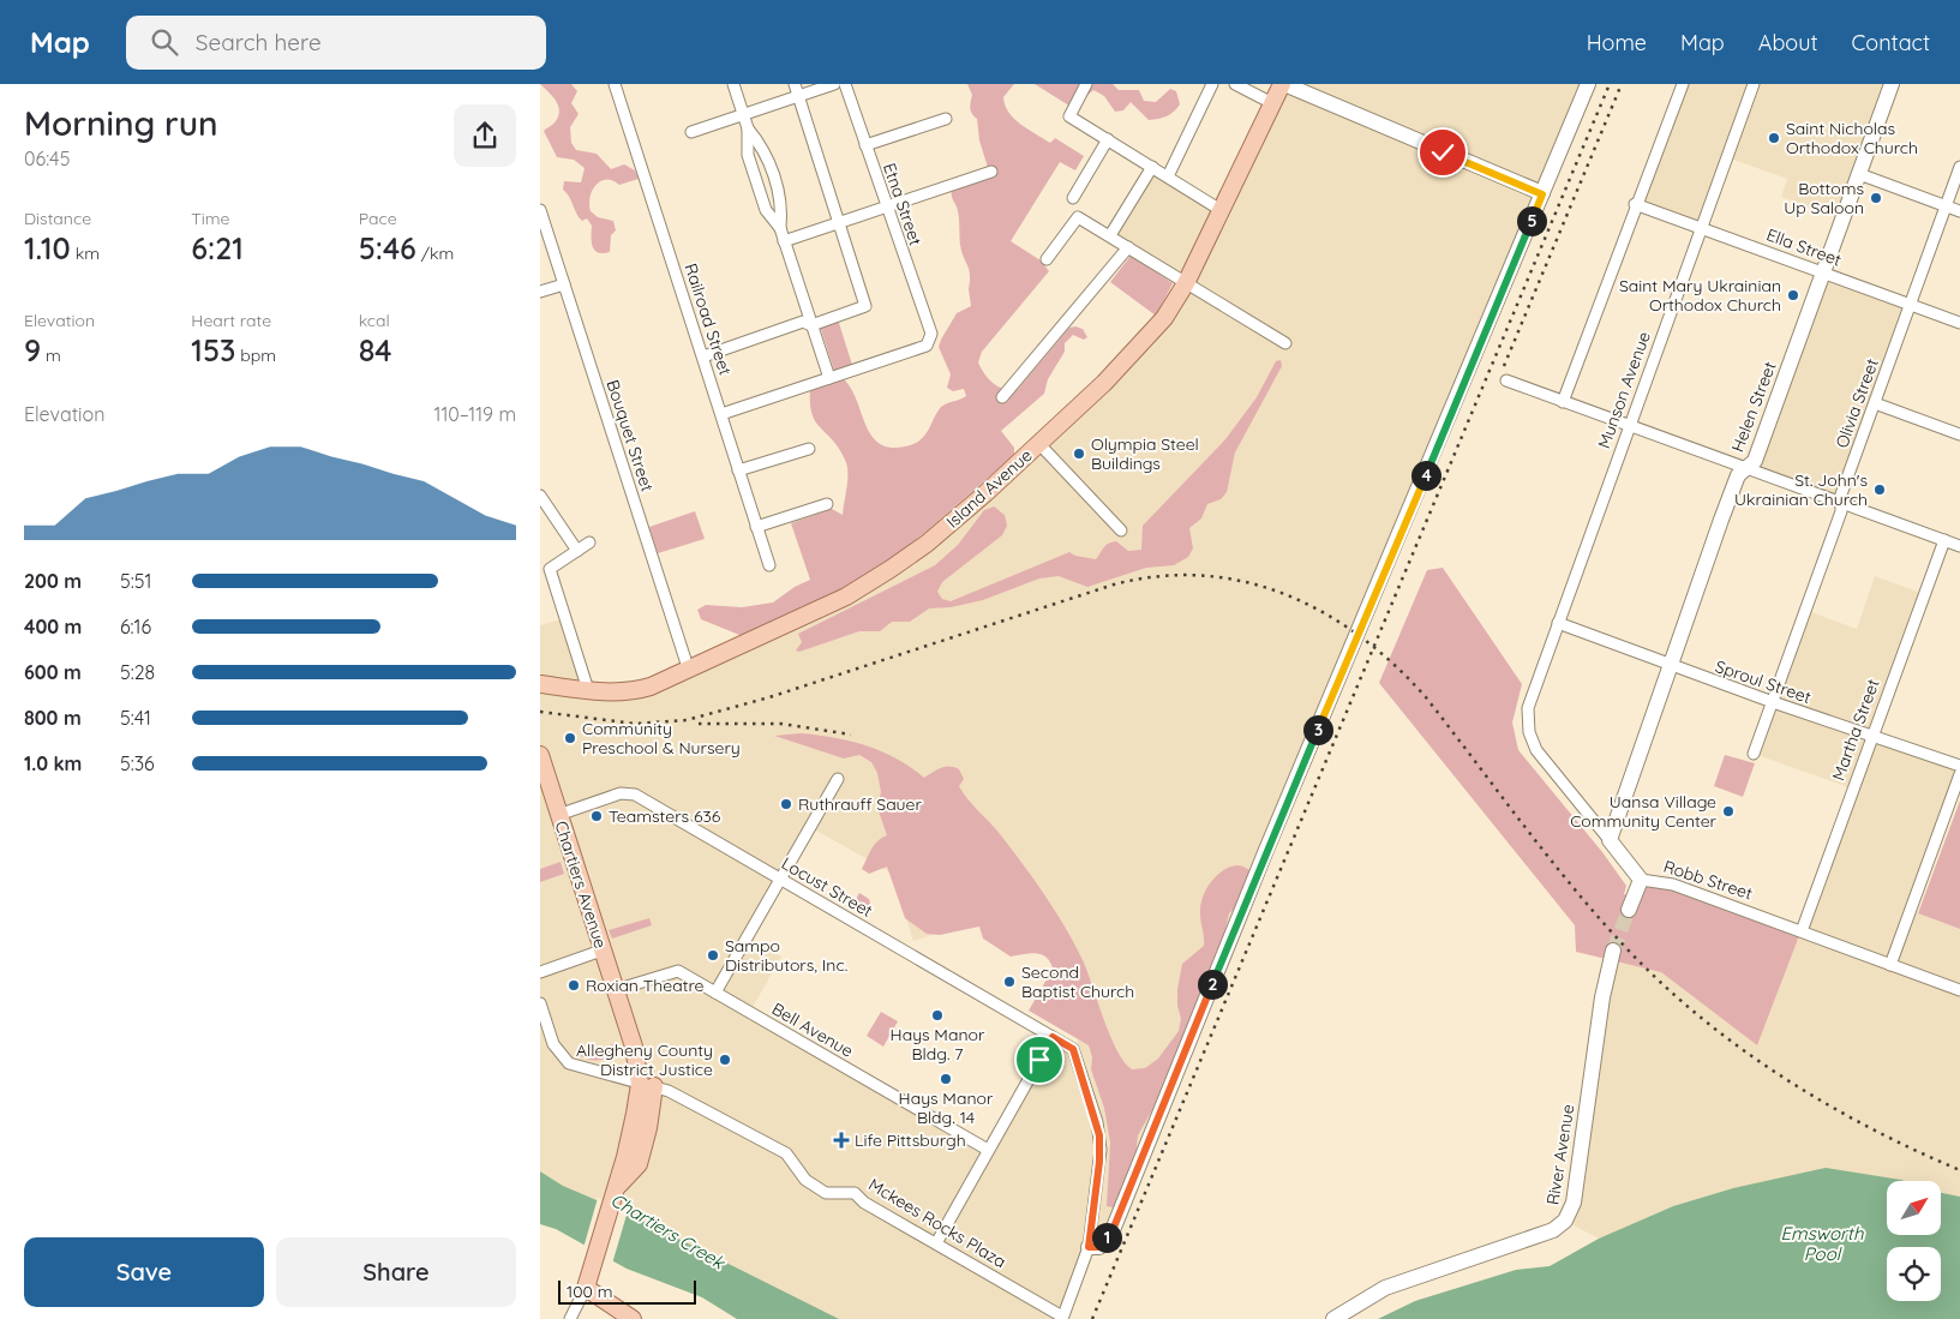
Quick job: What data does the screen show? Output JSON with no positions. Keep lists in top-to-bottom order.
{
  "streets": {
    "main road": ["Island Avenue", "Chartiers Avenue"],
    "street": [
      "Etna Street",
      "Ella Street",
      "Railroad Street",
      "Munson Avenue",
      "Olivia Street",
      "Helen Street",
      "Bouquet Street",
      "Sproul Street",
      "Martha Street",
      "Robb Street",
      "Locust Street",
      "Bell Avenue",
      "River Avenue",
      "Mckees Rocks Plaza"
    ]
  },
  "crossings": [
    ["Ella Street", "Munson Avenue"],
    ["Ella Street", "Olivia Street"],
    ["Ella Street", "Helen Street"],
    ["Munson Avenue", "Sproul Street"],
    ["Munson Avenue", "Robb Street"],
    ["Olivia Street", "Sproul Street"],
    ["Helen Street", "Sproul Street"],
    ["Helen Street", "Robb Street"],
    ["Bouquet Street", "Island Avenue"],
    ["Sproul Street", "Martha Street"],
    ["Martha Street", "Robb Street"],
    ["Chartiers Avenue", "Locust Street"],
    ["Chartiers Avenue", "Bell Avenue"],
    ["Chartiers Avenue", "Mckees Rocks Plaza"]
  ],
  "water": ["Chartiers Creek", "Emsworth Pool"],
  "places": {
    "other": [
      "Saint Nicholas Orthodox Church",
      "Bottoms Up Saloon",
      "Saint Mary Ukrainian Orthodox Church",
      "Olympia Steel Buildings",
      "St. John's Ukrainian Church",
      "Community Preschool & Nursery",
      "Ruthrauff Sauer",
      "Uansa Village Community Center",
      "Teamsters 636",
      "Sampo Distributors, Inc.",
      "Second Baptist Church",
      "Roxian Theatre",
      "Hays Manor Bldg. 7",
      "Allegheny County District Justice",
      "Hays Manor Bldg. 14"
    ],
    "health": ["Life Pittsburgh"]
  },
  "scale_bar": "100 m",
  "north": "top right",
  "page": {
    "header": "Map",
    "search": "Search here",
    "nav": [
      "Home",
      "Map",
      "About",
      "Contact"
    ],
    "heading": ["Morning run", "06:45"],
    "stats": [
      ["Distance", "1.10 km"],
      ["Time", "6:21"],
      ["Pace", "5:46 /km"],
      ["Elevation", "9 m"],
      ["Heart rate", "153 bpm"],
      ["kcal", "84"]
    ],
    "pins": [
      "5",
      "4",
      "3",
      "2",
      "1"
    ],
    "chart": ["Elevation", "110–119 m"],
    "list": [
      {
        "name": "200 m",
        "note": "5:51"
      },
      {
        "name": "400 m",
        "note": "6:16"
      },
      {
        "name": "600 m",
        "note": "5:28"
      },
      {
        "name": "800 m",
        "note": "5:41"
      },
      {
        "name": "1.0 km",
        "note": "5:36"
      }
    ],
    "buttons": ["Save", "Share"],
    "scale": "100 m"
  }
}
